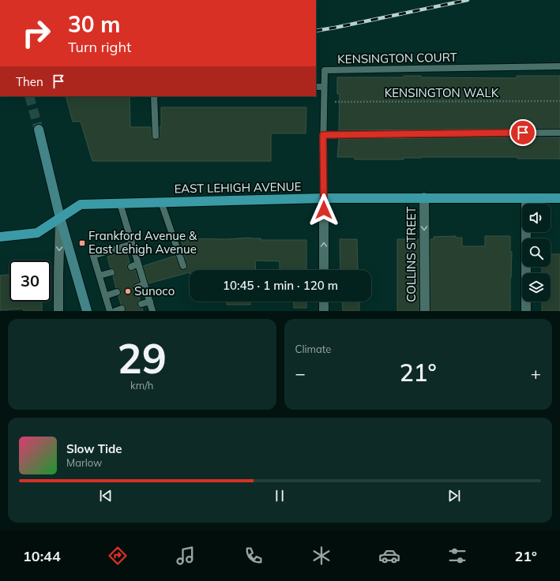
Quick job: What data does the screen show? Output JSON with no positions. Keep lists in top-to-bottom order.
{
  "streets": {
    "main road": ["EAST LEHIGH AVENUE"],
    "street": ["COLLINS STREET"],
    "lane": ["KENSINGTON COURT"],
    "path": ["KENSINGTON WALK"]
  },
  "crossings": [
    ["KENSINGTON COURT", "KENSINGTON WALK"],
    ["KENSINGTON COURT", "EAST LEHIGH AVENUE"],
    ["EAST LEHIGH AVENUE", "COLLINS STREET"]
  ],
  "one_way": ["COLLINS STREET"],
  "places": {
    "transit": ["Frankford Avenue & East Lehigh Avenue"],
    "other": ["Sunoco"]
  },
  "page": {
    "turn": ["30 m", "Turn right"],
    "then": "Then",
    "limit": "30",
    "trip": "10:45 · 1 min · 120 m",
    "tile": [
      ["29", "km/h"],
      "Climate"
    ],
    "heat": ["−", "21°", "+"],
    "song": ["Slow Tide", "Marlow"],
    "tabs": ["10:44", "21°"]
  }
}
